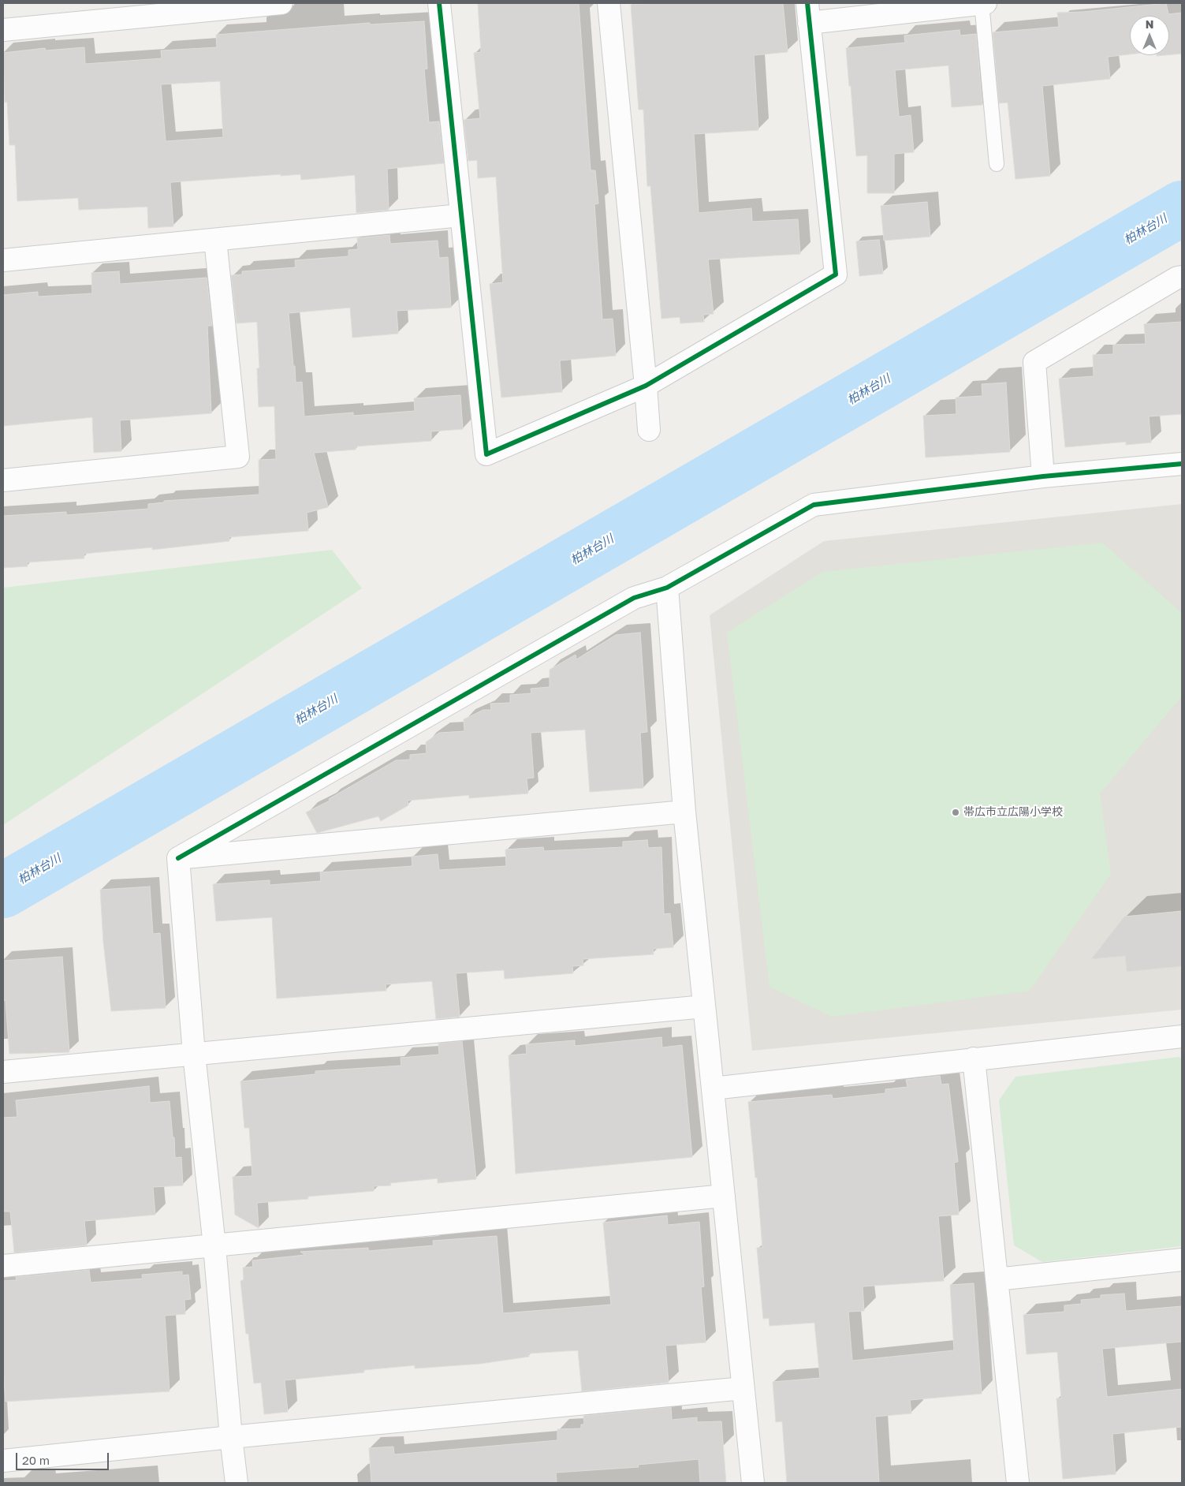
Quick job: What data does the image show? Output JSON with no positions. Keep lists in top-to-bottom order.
{
  "water": ["柏林台川"],
  "places": ["帯広市立広陽小学校"],
  "scale_bar": "20 m",
  "north": "top"
}
